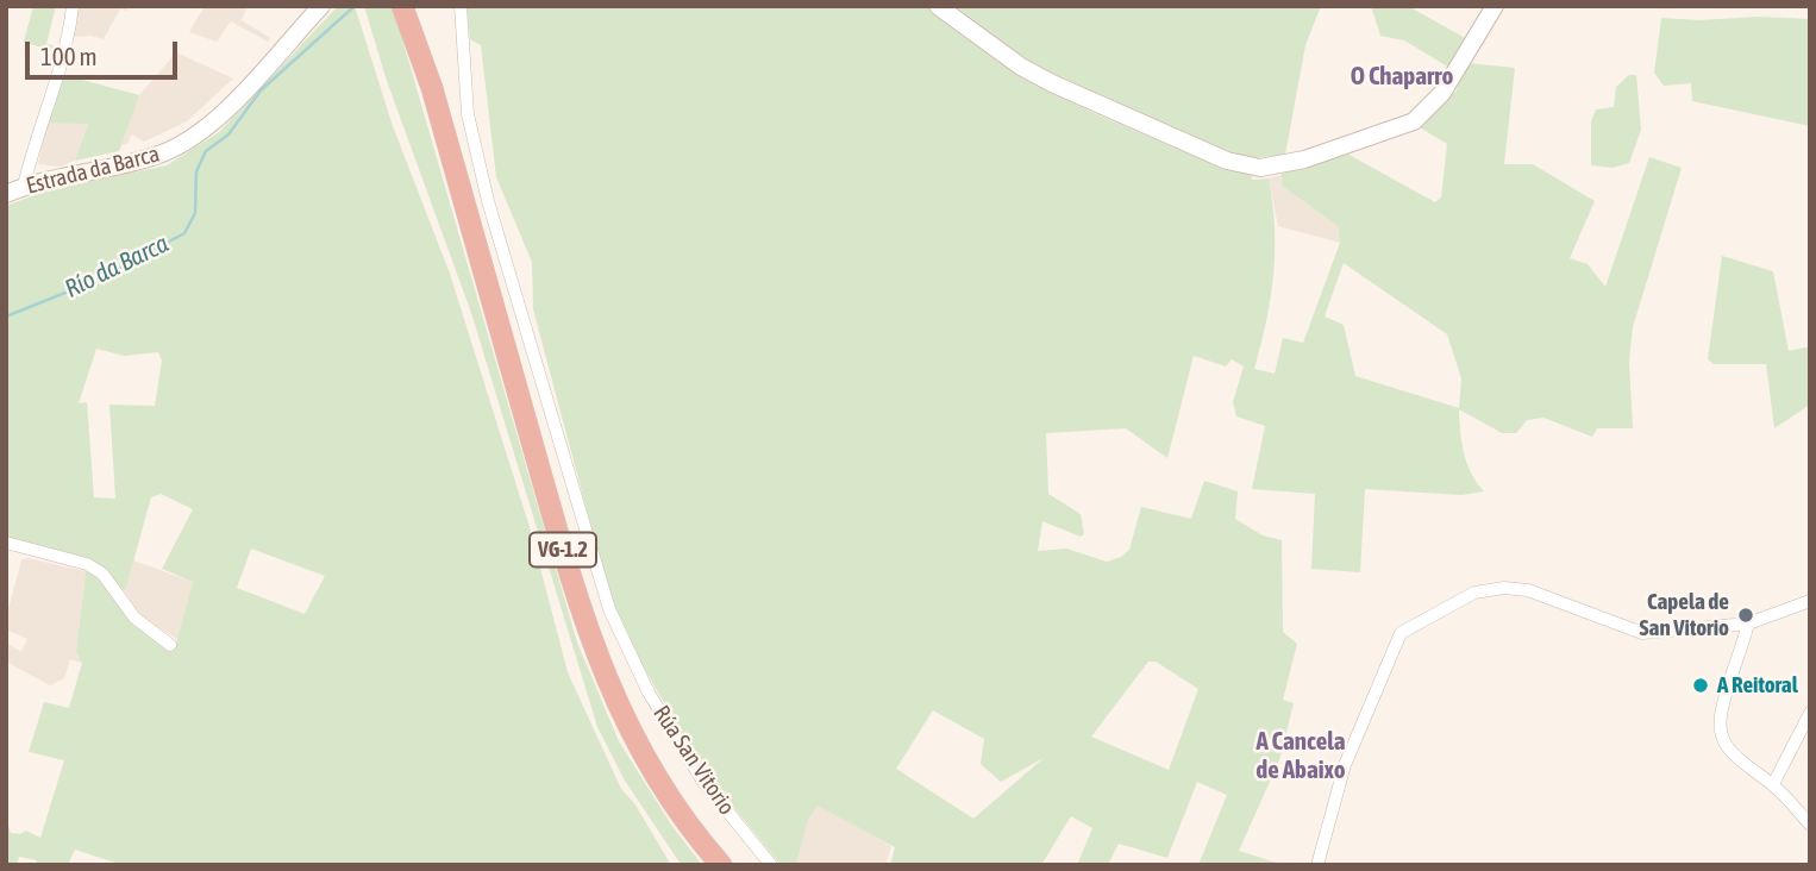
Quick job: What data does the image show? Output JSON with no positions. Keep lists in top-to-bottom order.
{
  "streets": {
    "highway": ["VG-1.2"],
    "street": ["Estrada da Barca", "Rúa San Vitorio"]
  },
  "districts": ["O Chaparro", "A Cancela de Abaixo"],
  "water": ["Río da Barca"],
  "places": ["Capela de San Vitorio", "A Reitoral"],
  "scale_bar": "100 m"
}
